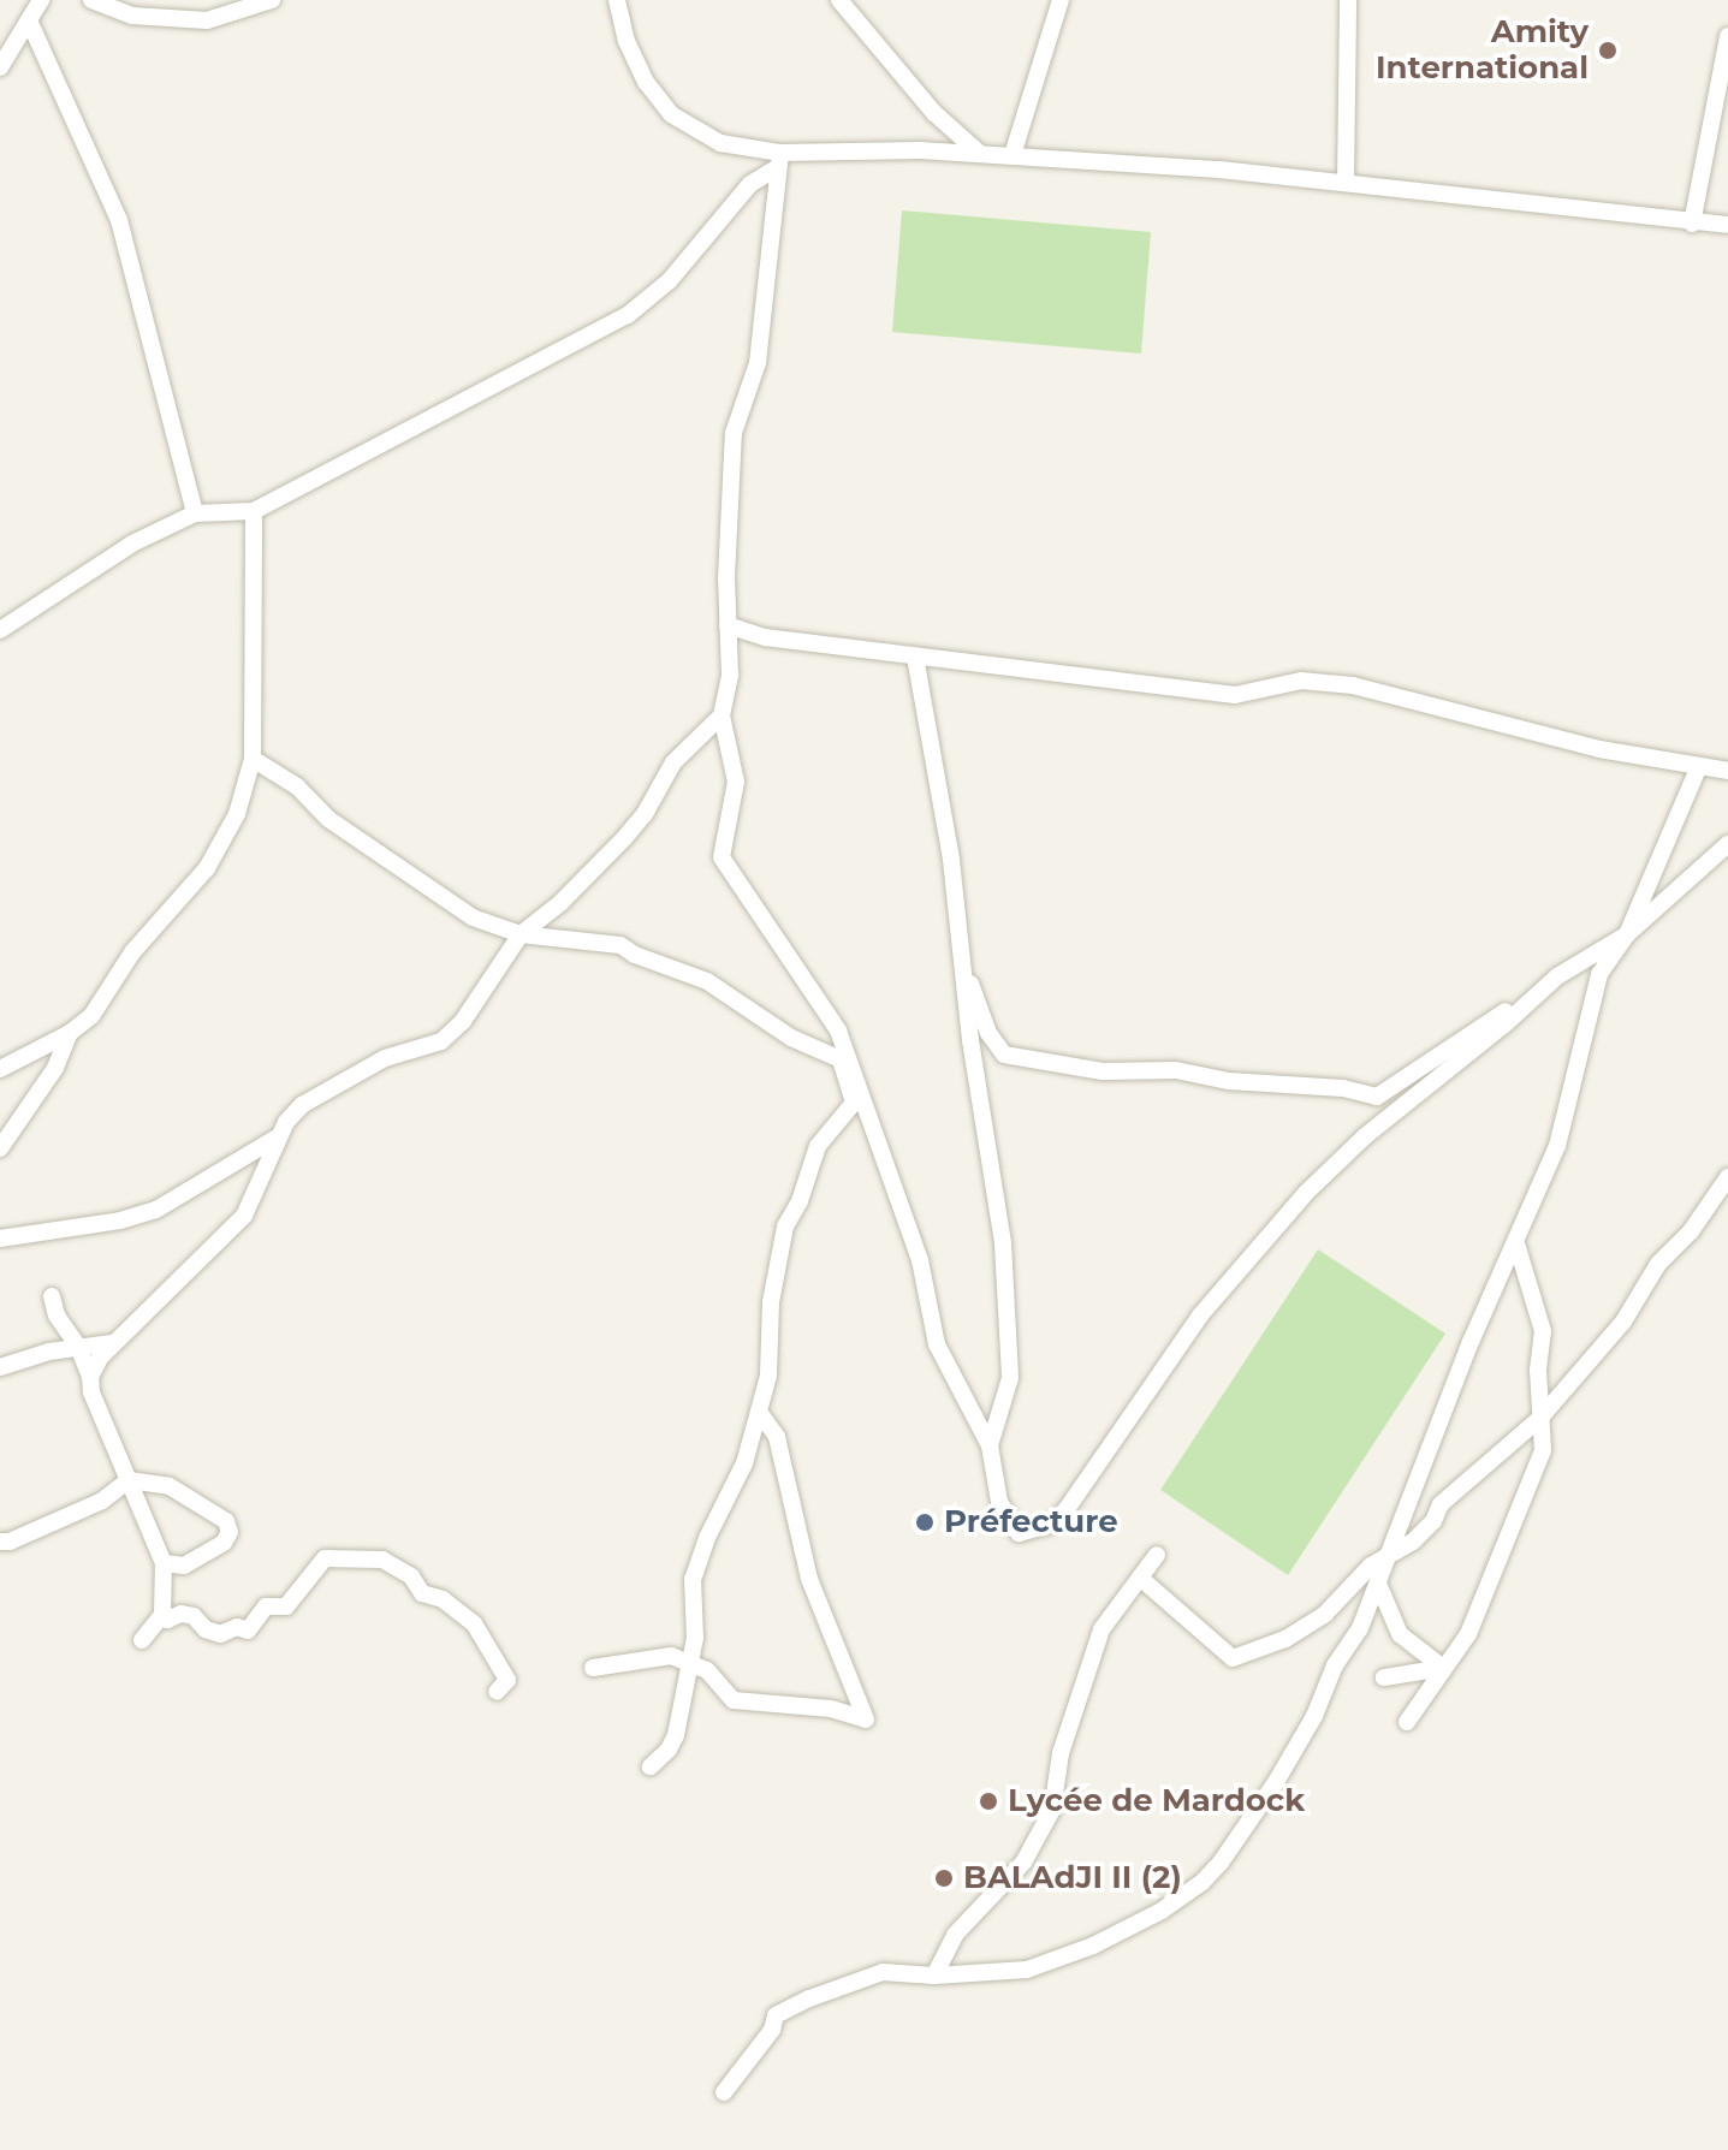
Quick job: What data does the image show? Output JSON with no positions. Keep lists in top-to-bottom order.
{
  "places": [
    "Amity International",
    "Préfecture",
    "Lycée de Mardock",
    "BALAdJI II (2)"
  ]
}
